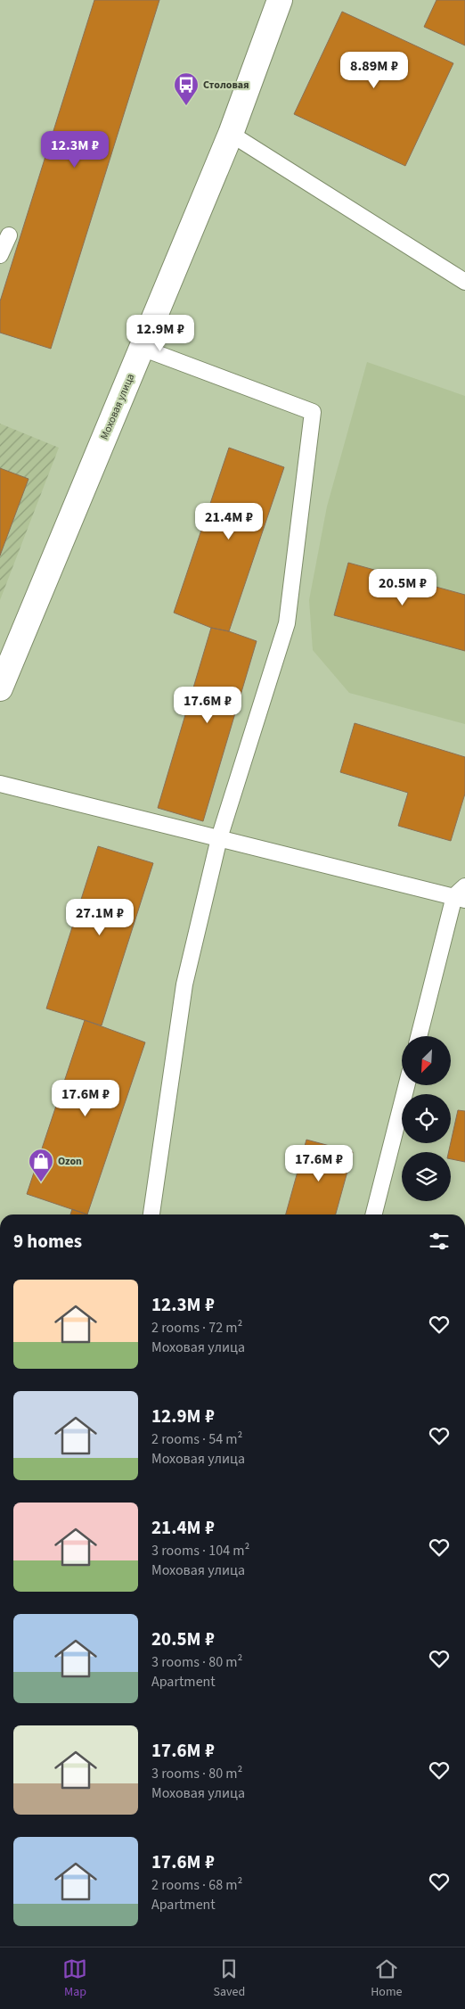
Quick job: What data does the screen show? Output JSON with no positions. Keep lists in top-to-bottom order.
{
  "streets": {
    "street": ["Моховая улица"]
  },
  "places": {
    "bus stop": ["Столовая"],
    "shop": ["Ozon"]
  },
  "north": "bottom left",
  "page": {
    "price": [
      "8.89M ₽",
      "12.3M ₽",
      "12.9M ₽",
      "21.4M ₽",
      "20.5M ₽",
      "17.6M ₽",
      "27.1M ₽",
      "17.6M ₽",
      "17.6M ₽"
    ],
    "heading": "9 homes",
    "list": [
      {
        "name": "12.3M ₽",
        "note": "2 rooms · 72 m² · Моховая улица"
      },
      {
        "name": "12.9M ₽",
        "note": "2 rooms · 54 m² · Моховая улица"
      },
      {
        "name": "21.4M ₽",
        "note": "3 rooms · 104 m² · Моховая улица"
      },
      {
        "name": "20.5M ₽",
        "note": "3 rooms · 80 m² · Apartment"
      },
      {
        "name": "17.6M ₽",
        "note": "3 rooms · 80 m² · Моховая улица"
      },
      {
        "name": "17.6M ₽",
        "note": "2 rooms · 68 m² · Apartment"
      }
    ],
    "tabs": ["Map", "Saved", "Home"]
  }
}
